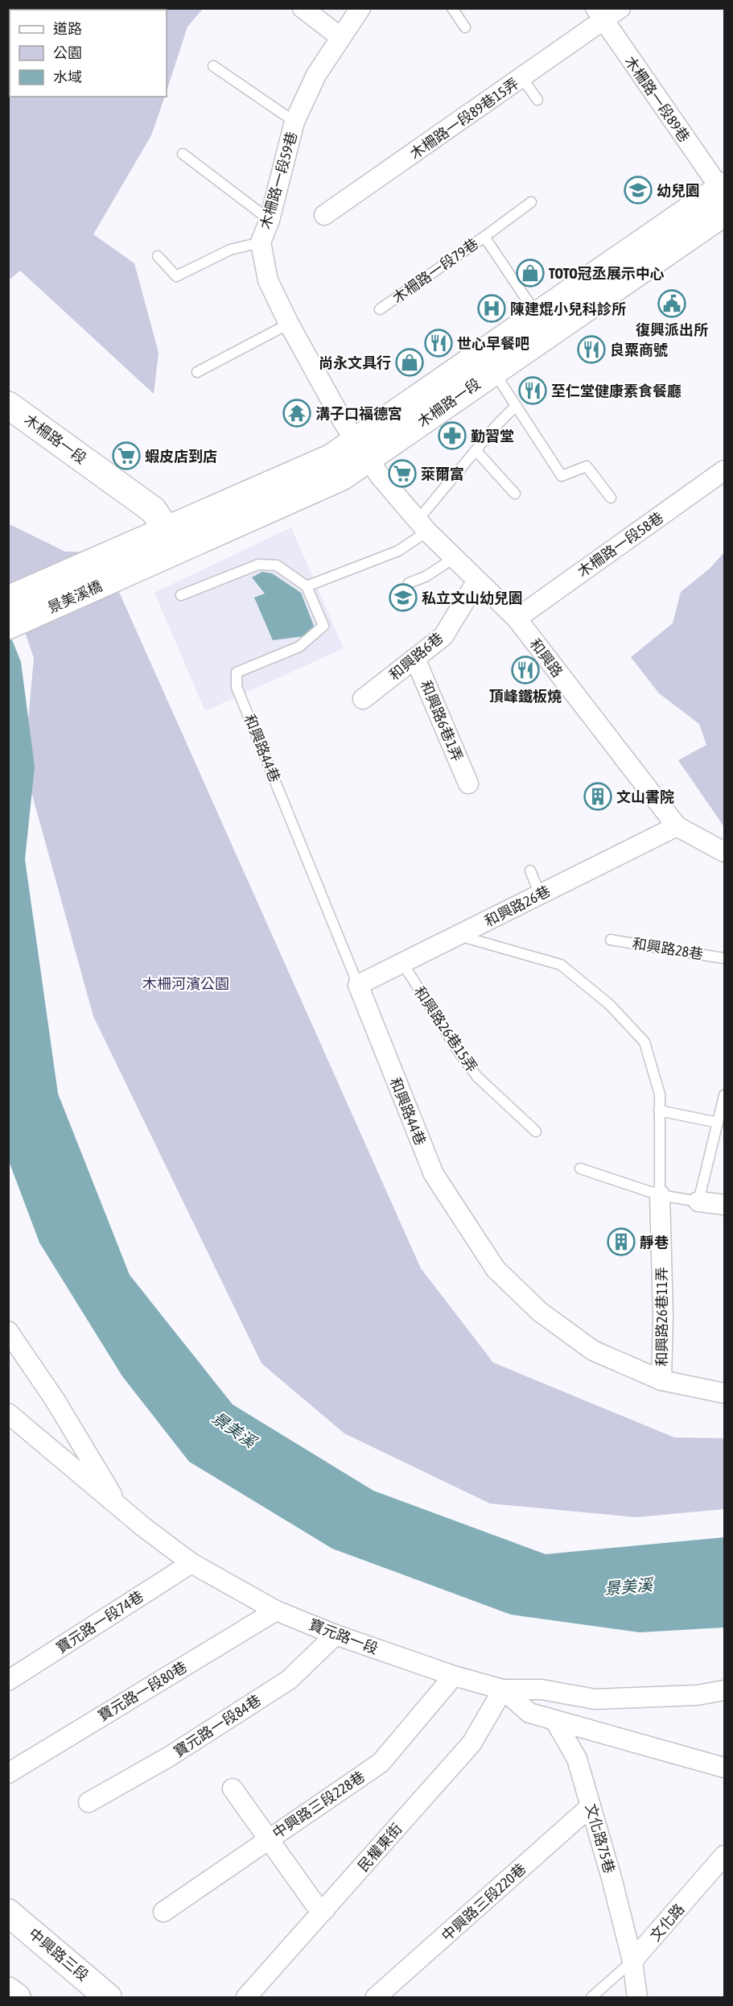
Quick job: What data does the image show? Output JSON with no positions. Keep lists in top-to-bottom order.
{
  "streets": {
    "main road": ["木柵路一段", "景美溪橋", "中興路三段"],
    "street": [
      "木柵路一段89巷",
      "木柵路一段89巷15弄",
      "木柵路一段59巷",
      "木柵路一段58巷",
      "和興路6巷",
      "和興路",
      "和興路6巷1弄",
      "和興路44巷",
      "和興路26巷",
      "和興路26巷11弄",
      "寶元路一段74巷",
      "寶元路一段",
      "寶元路一段80巷",
      "寶元路一段84巷",
      "中興路三段228巷",
      "文化路75巷",
      "民權東街",
      "中興路三段220巷",
      "文化路"
    ],
    "lane": ["木柵路一段79巷", "和興路28巷", "和興路26巷15弄"]
  },
  "crossings": [
    ["木柵路一段89巷", "木柵路一段89巷15弄"],
    ["木柵路一段89巷", "木柵路一段"],
    ["木柵路一段59巷", "木柵路一段"],
    ["木柵路一段59巷", "和興路"],
    ["木柵路一段79巷", "木柵路一段"],
    ["木柵路一段", "和興路"],
    ["木柵路一段58巷", "和興路"],
    ["和興路6巷", "和興路"],
    ["和興路6巷", "和興路6巷1弄"],
    ["和興路", "和興路26巷"],
    ["和興路44巷", "和興路26巷"],
    ["和興路44巷", "和興路26巷11弄"],
    ["和興路26巷", "和興路26巷15弄"],
    ["和興路26巷", "和興路26巷11弄"],
    ["寶元路一段74巷", "寶元路一段"],
    ["寶元路一段", "寶元路一段80巷"],
    ["寶元路一段", "寶元路一段84巷"],
    ["寶元路一段", "中興路三段228巷"],
    ["寶元路一段", "文化路75巷"],
    ["寶元路一段", "民權東街"],
    ["文化路75巷", "中興路三段220巷"],
    ["文化路75巷", "文化路"]
  ],
  "water": ["景美溪"],
  "parks": ["木柵河濱公園"],
  "places": {
    "school or university": ["幼兒園", "私立文山幼兒園"],
    "shop": ["TOTO冠丞展示中心", "尚永文具行"],
    "public building": ["復興派出所"],
    "hospital": ["陳建焜小兒科診所"],
    "restaurant": [
      "世心早餐吧",
      "良粟商號",
      "至仁堂健康素食餐廳",
      "頂峰鐵板燒"
    ],
    "temple": ["溝子口福德宮"],
    "pharmacy": ["勤習堂"],
    "supermarket": ["蝦皮店到店", "萊爾富"],
    "building": ["文山書院", "靜巷"]
  },
  "legend": ["道路", "公園", "水域"]
}
